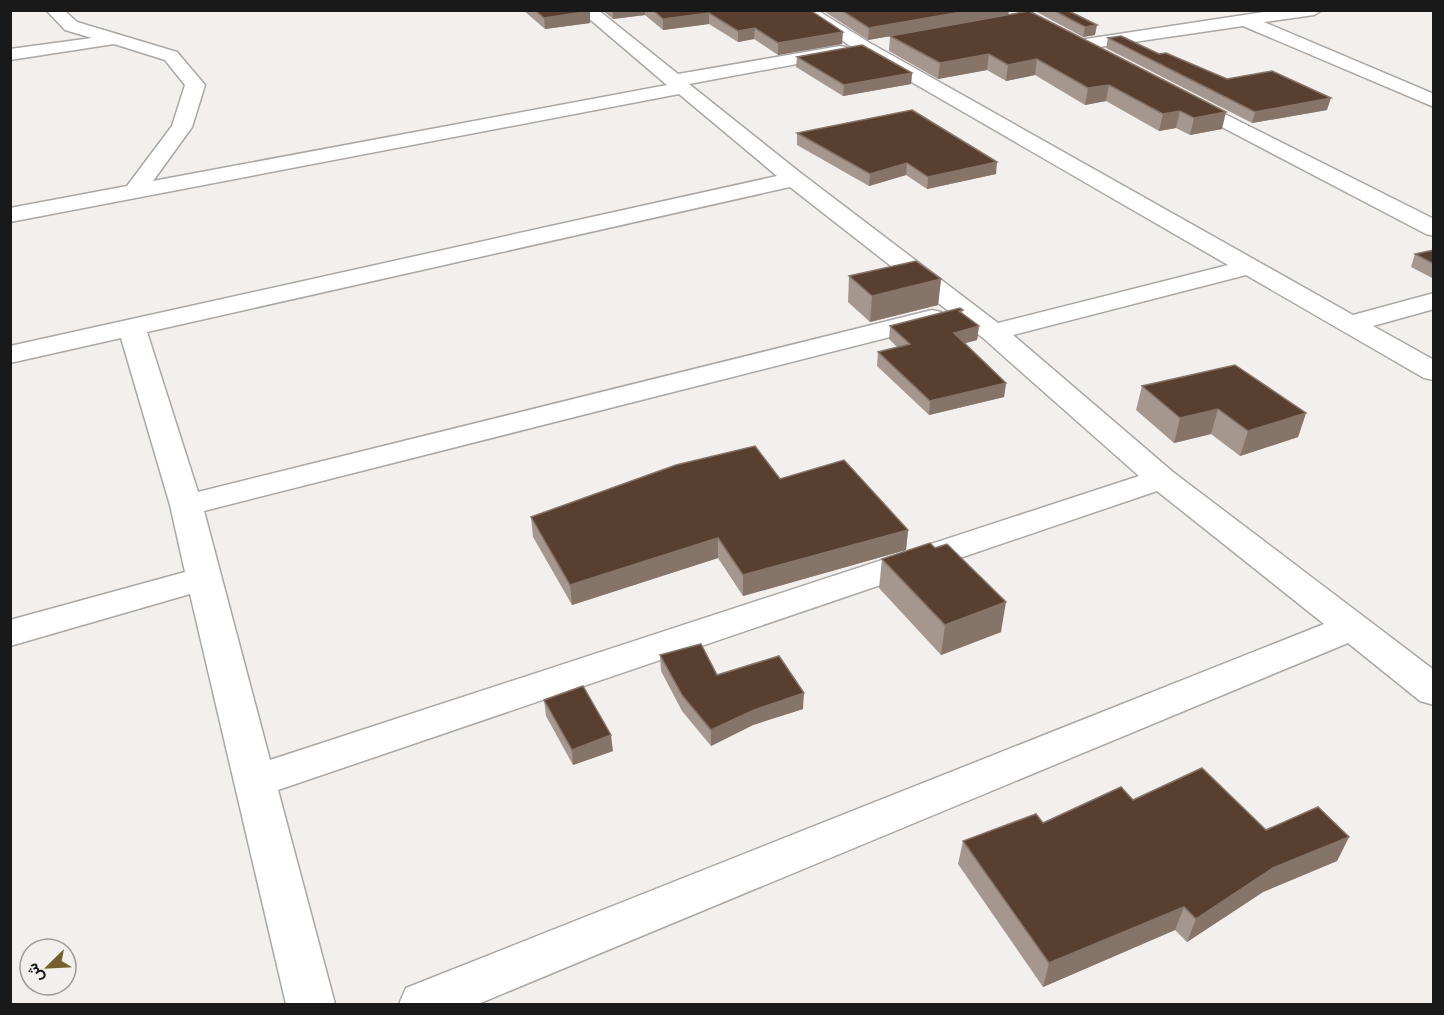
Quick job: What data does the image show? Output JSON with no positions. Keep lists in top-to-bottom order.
{
  "north": "bottom left"
}
